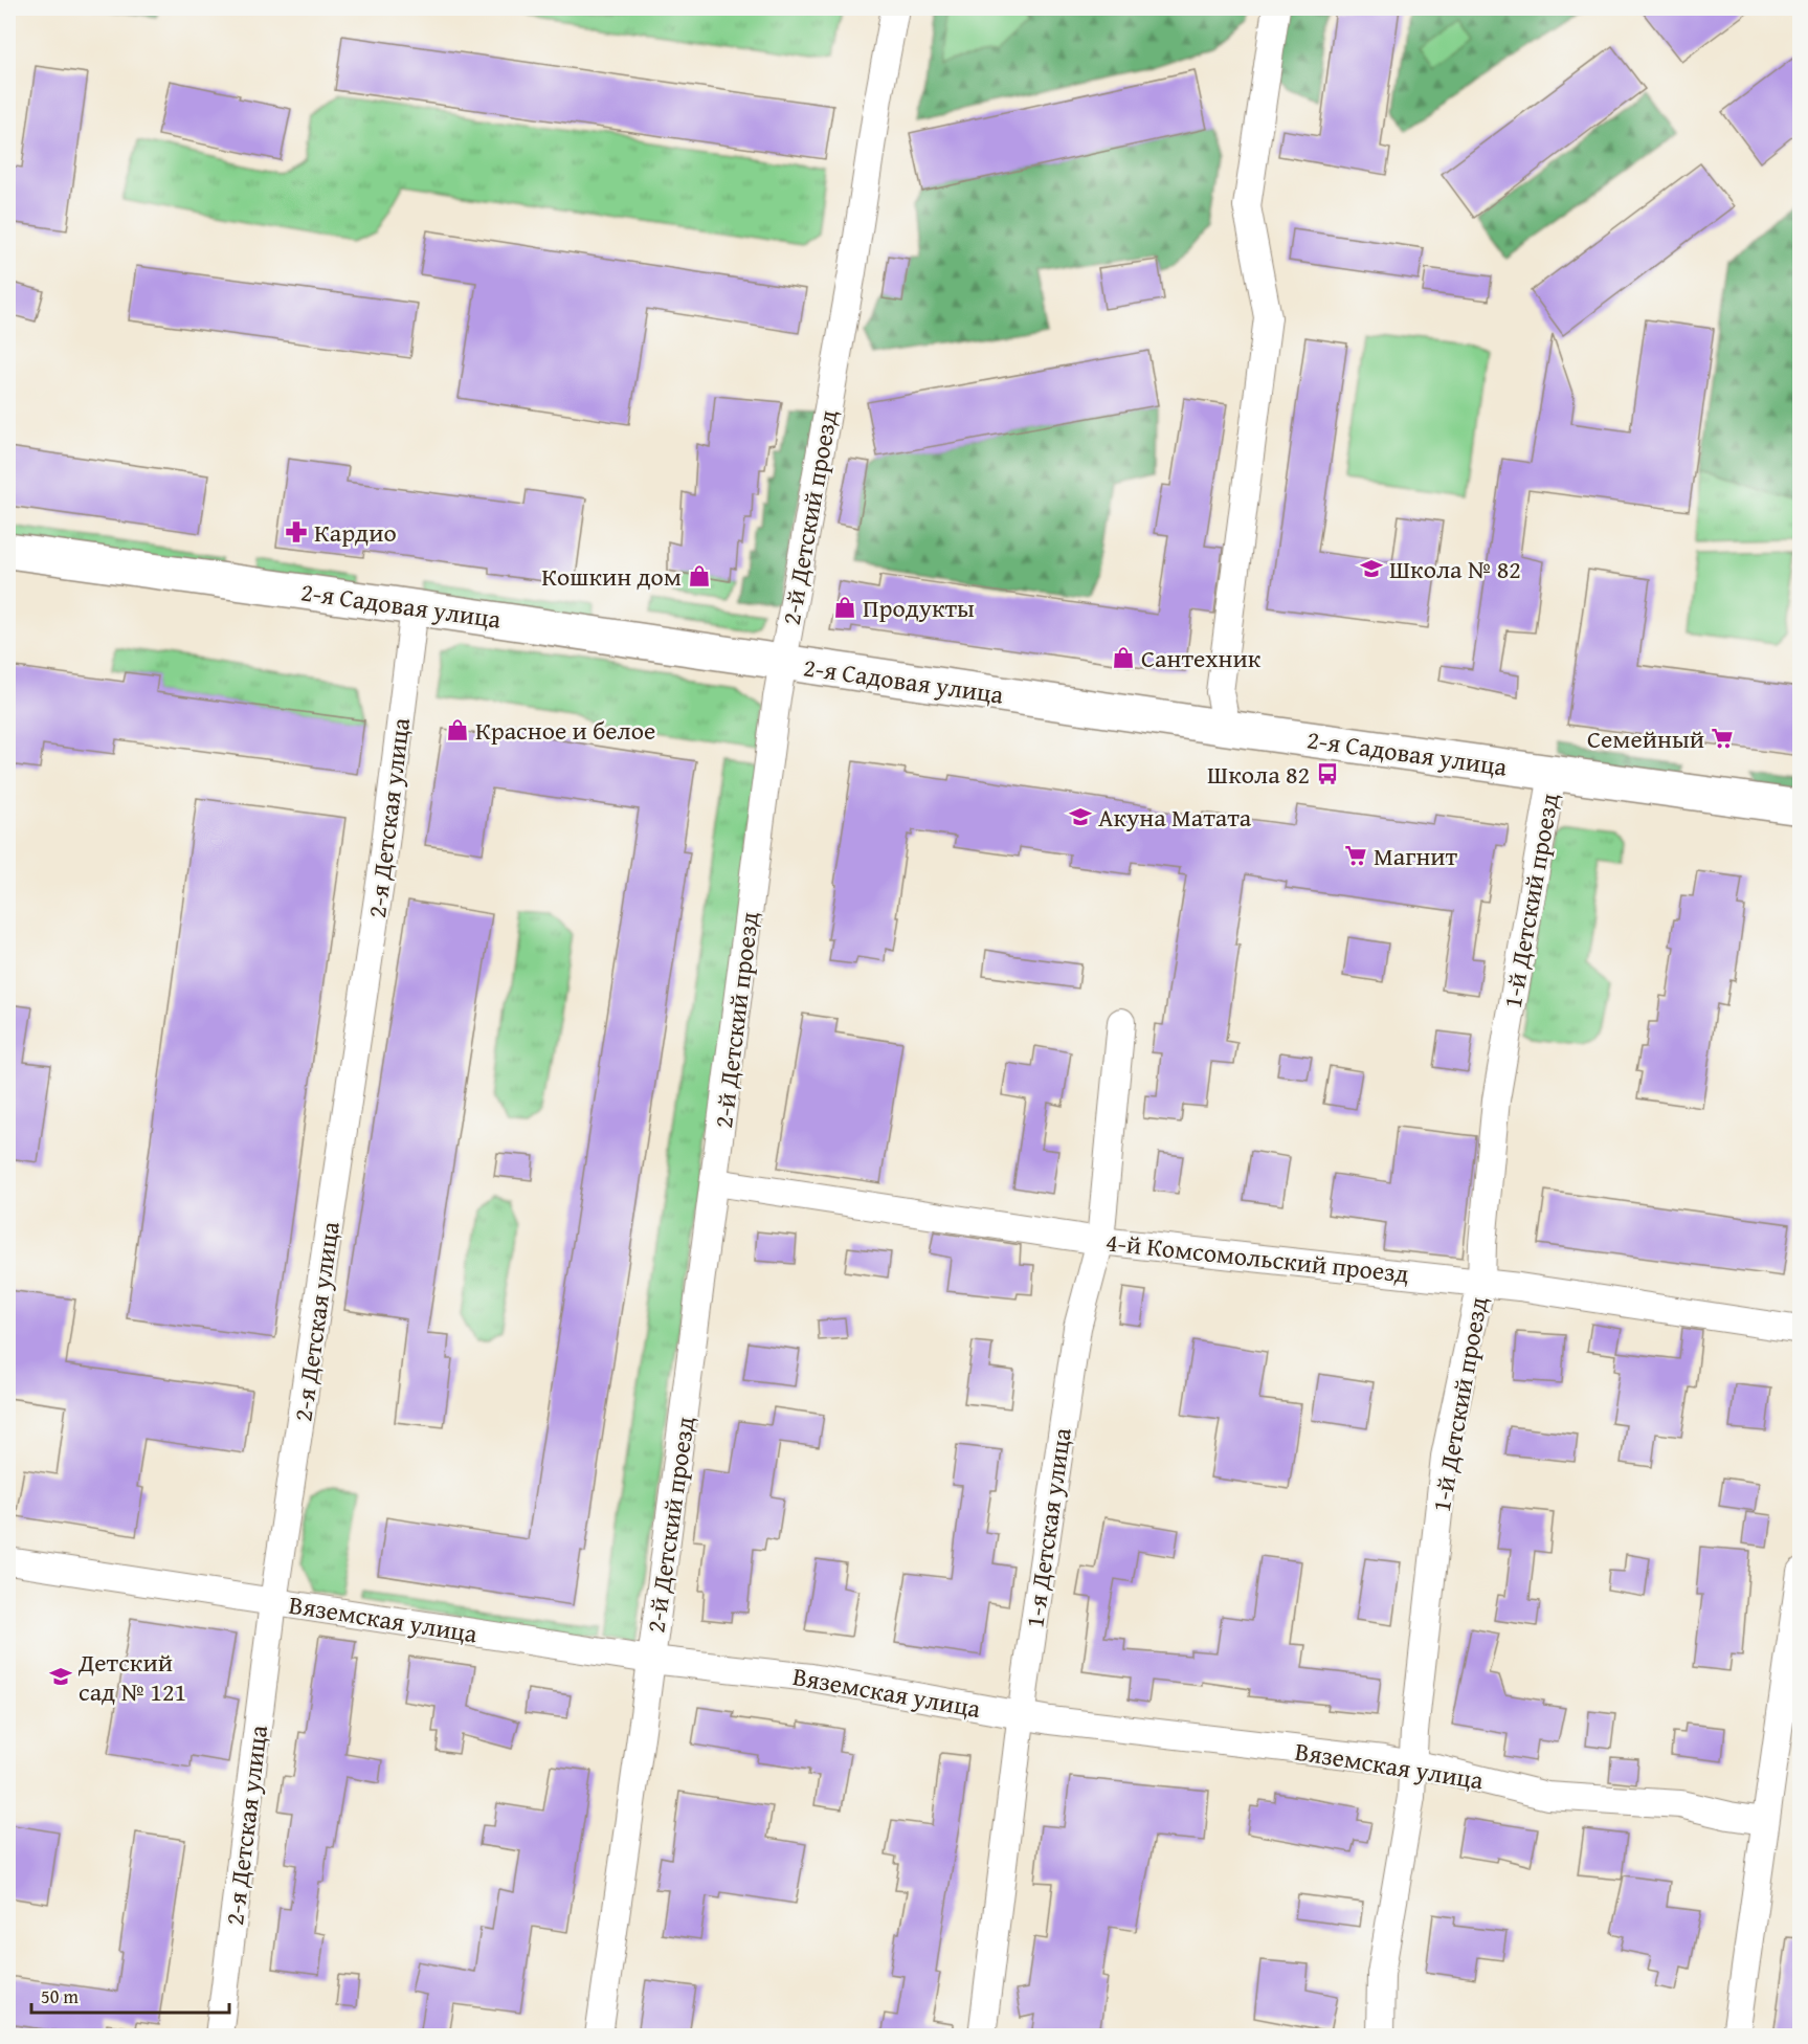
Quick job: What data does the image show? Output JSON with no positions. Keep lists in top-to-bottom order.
{
  "streets": {
    "street": [
      "2-й Детский проезд",
      "2-я Садовая улица",
      "2-я Детская улица",
      "1-й Детский проезд",
      "4-й Комсомольский проезд",
      "1-я Детская улица",
      "Вяземская улица"
    ]
  },
  "crossings": [
    ["2-й Детский проезд", "2-я Садовая улица"],
    ["2-й Детский проезд", "4-й Комсомольский проезд"],
    ["2-й Детский проезд", "Вяземская улица"],
    ["2-я Садовая улица", "2-я Детская улица"],
    ["2-я Садовая улица", "1-й Детский проезд"],
    ["2-я Детская улица", "Вяземская улица"],
    ["1-й Детский проезд", "4-й Комсомольский проезд"],
    ["1-й Детский проезд", "Вяземская улица"],
    ["4-й Комсомольский проезд", "1-я Детская улица"],
    ["1-я Детская улица", "Вяземская улица"]
  ],
  "places": {
    "pharmacy": ["Кардио"],
    "school or university": ["Школа № 82", "Акуна Матата", "Детский сад № 121"],
    "shop": [
      "Кошкин дом",
      "Продукты",
      "Сантехник",
      "Красное и белое"
    ],
    "supermarket": ["Семейный", "Магнит"],
    "bus stop": ["Школа 82"]
  },
  "scale_bar": "50 m"
}
